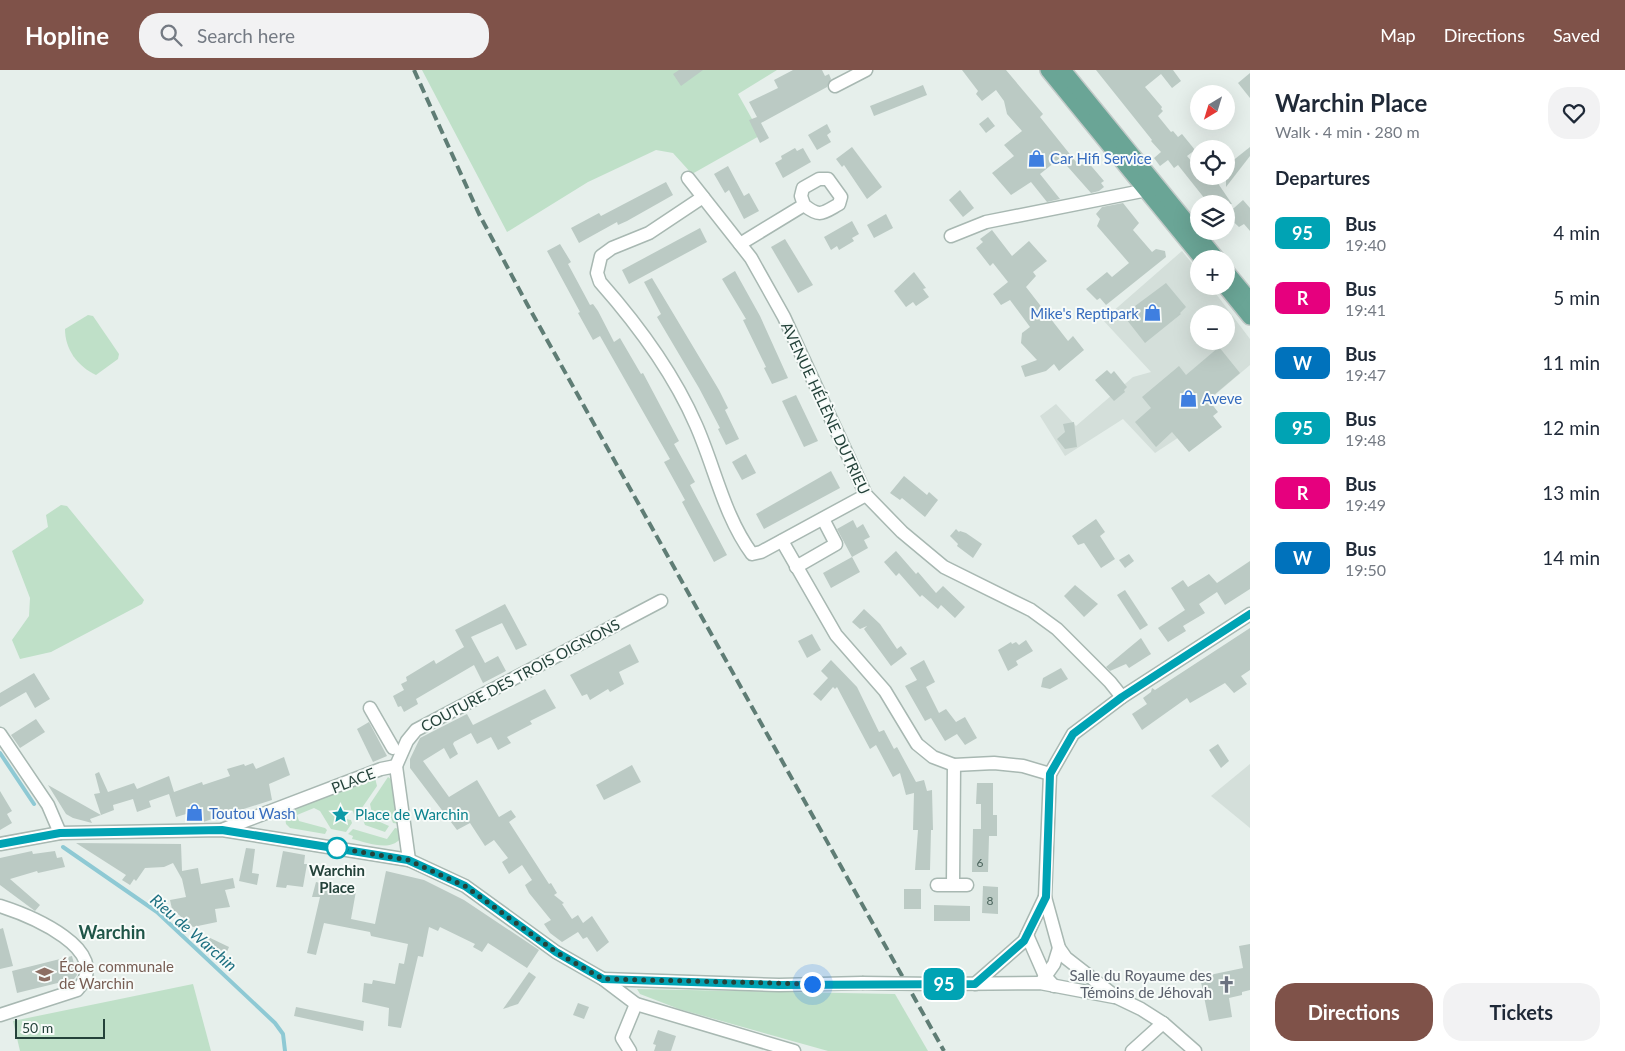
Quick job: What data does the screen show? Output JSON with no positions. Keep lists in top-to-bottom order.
{
  "streets": {
    "street": ["AVENUE HÉLÈNE DUTRIEU", "COUTURE DES TROIS OIGNONS", "PLACE"]
  },
  "crossings": [
    ["COUTURE DES TROIS OIGNONS", "PLACE"]
  ],
  "districts": ["Warchin"],
  "water": ["Rieu de Warchin"],
  "places": {
    "shop": [
      "Car Hifi Service",
      "Mike's Reptipark",
      "Aveve",
      "Toutou Wash"
    ],
    "place": ["Place de Warchin"],
    "other": ["Warchin Place"],
    "school or university": ["École communale de Warchin"],
    "church": ["Salle du Royaume des Témoins de Jéhovah"]
  },
  "lines": ["bus line 95"],
  "house_numbers": ["6", "8"],
  "scale_bar": "50 m",
  "north": "bottom left",
  "page": {
    "header": "Hopline",
    "search": "Search here",
    "nav": ["Map", "Directions", "Saved"],
    "on_map": "95",
    "heading": [
      ["Warchin Place", "Walk · 4 min · 280 m"],
      "Departures"
    ],
    "map_buttons": ["+", "−"],
    "list": [
      {
        "mark": "95",
        "name": "Bus",
        "note": "19:40",
        "value": "4 min"
      },
      {
        "mark": "R",
        "name": "Bus",
        "note": "19:41",
        "value": "5 min"
      },
      {
        "mark": "W",
        "name": "Bus",
        "note": "19:47",
        "value": "11 min"
      },
      {
        "mark": "95",
        "name": "Bus",
        "note": "19:48",
        "value": "12 min"
      },
      {
        "mark": "R",
        "name": "Bus",
        "note": "19:49",
        "value": "13 min"
      },
      {
        "mark": "W",
        "name": "Bus",
        "note": "19:50",
        "value": "14 min"
      }
    ],
    "buttons": ["Directions", "Tickets"],
    "scale": "50 m"
  }
}
